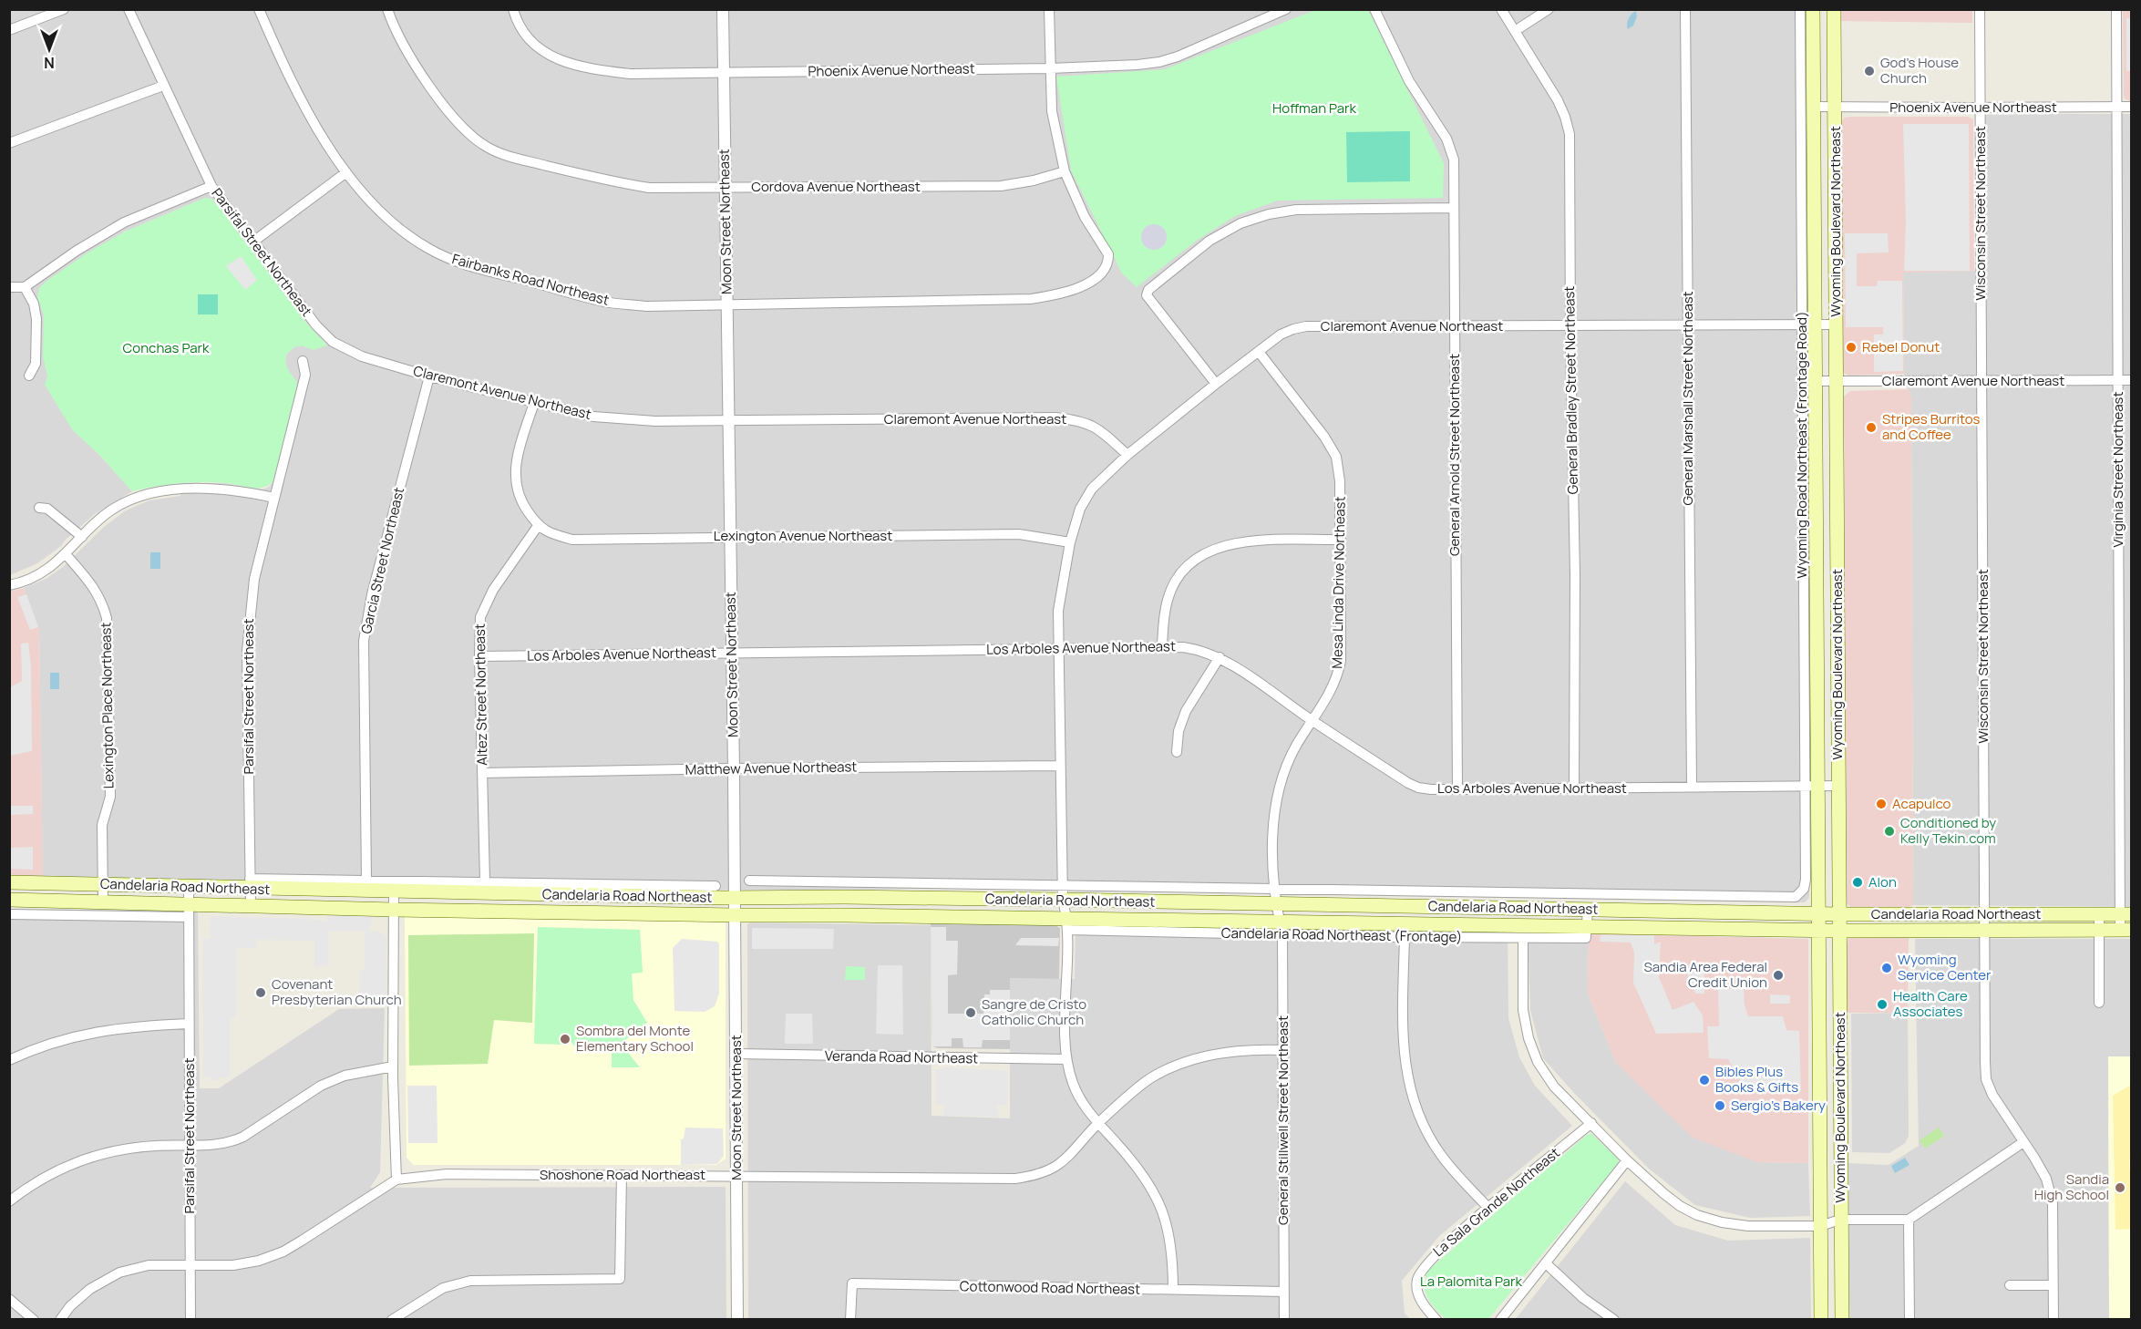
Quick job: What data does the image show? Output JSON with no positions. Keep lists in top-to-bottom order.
{
  "streets": {
    "main road": ["Wyoming Boulevard Northeast", "Candelaria Road Northeast"],
    "street": [
      "Phoenix Avenue Northeast",
      "Cordova Avenue Northeast",
      "Wisconsin Street Northeast",
      "Moon Street Northeast",
      "Parsifal Street Northeast",
      "Fairbanks Road Northeast",
      "Claremont Avenue Northeast",
      "General Bradley Street Northeast",
      "General Marshall Street Northeast",
      "Wyoming Road Northeast (Frontage Road)",
      "General Arnold Street Northeast",
      "Virginia Street Northeast",
      "Lexington Avenue Northeast",
      "Garcia Street Northeast",
      "Mesa Linda Drive Northeast",
      "Los Arboles Avenue Northeast",
      "Altez Street Northeast",
      "Lexington Place Northeast",
      "Matthew Avenue Northeast",
      "Candelaria Road Northeast (Frontage)",
      "Veranda Road Northeast",
      "General Stillwell Street Northeast",
      "Shoshone Road Northeast",
      "La Sala Grande Northeast",
      "Cottonwood Road Northeast"
    ]
  },
  "crossings": [
    ["Phoenix Avenue Northeast", "Wisconsin Street Northeast"],
    ["Phoenix Avenue Northeast", "Moon Street Northeast"],
    ["Phoenix Avenue Northeast", "Wyoming Boulevard Northeast"],
    ["Phoenix Avenue Northeast", "Virginia Street Northeast"],
    ["Cordova Avenue Northeast", "Moon Street Northeast"],
    ["Cordova Avenue Northeast", "Fairbanks Road Northeast"],
    ["Wisconsin Street Northeast", "Claremont Avenue Northeast"],
    ["Wisconsin Street Northeast", "Candelaria Road Northeast"],
    ["Moon Street Northeast", "Fairbanks Road Northeast"],
    ["Moon Street Northeast", "Claremont Avenue Northeast"],
    ["Moon Street Northeast", "Lexington Avenue Northeast"],
    ["Moon Street Northeast", "Los Arboles Avenue Northeast"],
    ["Moon Street Northeast", "Matthew Avenue Northeast"],
    ["Moon Street Northeast", "Candelaria Road Northeast"],
    ["Moon Street Northeast", "Veranda Road Northeast"],
    ["Moon Street Northeast", "Shoshone Road Northeast"],
    ["Wyoming Boulevard Northeast", "Claremont Avenue Northeast"],
    ["Wyoming Boulevard Northeast", "Wyoming Road Northeast (Frontage Road)"],
    ["Wyoming Boulevard Northeast", "Los Arboles Avenue Northeast"],
    ["Wyoming Boulevard Northeast", "Candelaria Road Northeast"],
    ["Parsifal Street Northeast", "Claremont Avenue Northeast"],
    ["Parsifal Street Northeast", "Candelaria Road Northeast"],
    ["Parsifal Street Northeast", "Shoshone Road Northeast"],
    ["Claremont Avenue Northeast", "General Bradley Street Northeast"],
    ["Claremont Avenue Northeast", "General Marshall Street Northeast"],
    ["Claremont Avenue Northeast", "Wyoming Road Northeast (Frontage Road)"],
    ["Claremont Avenue Northeast", "General Arnold Street Northeast"],
    ["Claremont Avenue Northeast", "Virginia Street Northeast"],
    ["Claremont Avenue Northeast", "Garcia Street Northeast"],
    ["Claremont Avenue Northeast", "Mesa Linda Drive Northeast"],
    ["General Bradley Street Northeast", "Los Arboles Avenue Northeast"],
    ["General Marshall Street Northeast", "Los Arboles Avenue Northeast"],
    ["Wyoming Road Northeast (Frontage Road)", "Mesa Linda Drive Northeast"],
    ["Wyoming Road Northeast (Frontage Road)", "Los Arboles Avenue Northeast"],
    ["General Arnold Street Northeast", "Los Arboles Avenue Northeast"],
    ["Virginia Street Northeast", "Candelaria Road Northeast"],
    ["Lexington Avenue Northeast", "Altez Street Northeast"],
    ["Mesa Linda Drive Northeast", "Los Arboles Avenue Northeast"],
    ["Mesa Linda Drive Northeast", "Candelaria Road Northeast"],
    ["Mesa Linda Drive Northeast", "Candelaria Road Northeast (Frontage)"],
    ["Mesa Linda Drive Northeast", "General Stillwell Street Northeast"],
    ["Los Arboles Avenue Northeast", "Altez Street Northeast"],
    ["Altez Street Northeast", "Matthew Avenue Northeast"],
    ["Lexington Place Northeast", "Candelaria Road Northeast"],
    ["Candelaria Road Northeast", "Candelaria Road Northeast (Frontage)"],
    ["Candelaria Road Northeast", "General Stillwell Street Northeast"],
    ["Candelaria Road Northeast (Frontage)", "General Stillwell Street Northeast"],
    ["General Stillwell Street Northeast", "Shoshone Road Northeast"],
    ["General Stillwell Street Northeast", "Cottonwood Road Northeast"]
  ],
  "parks": ["Hoffman Park", "Conchas Park", "La Palomita Park"],
  "places": [
    "God's House Church",
    "Rebel Donut",
    "Stripes Burritos and Coffee",
    "Acapulco",
    "Conditioned by Kelly Tekin.com",
    "Alon",
    "Wyoming Service Center",
    "Sandia Area Federal Credit Union",
    "Covenant Presbyterian Church",
    "Health Care Associates",
    "Sangre de Cristo Catholic Church",
    "Sombra del Monte Elementary School",
    "Bibles Plus Books & Gifts",
    "Sergio's Bakery",
    "Sandia High School"
  ],
  "north": "bottom"
}
